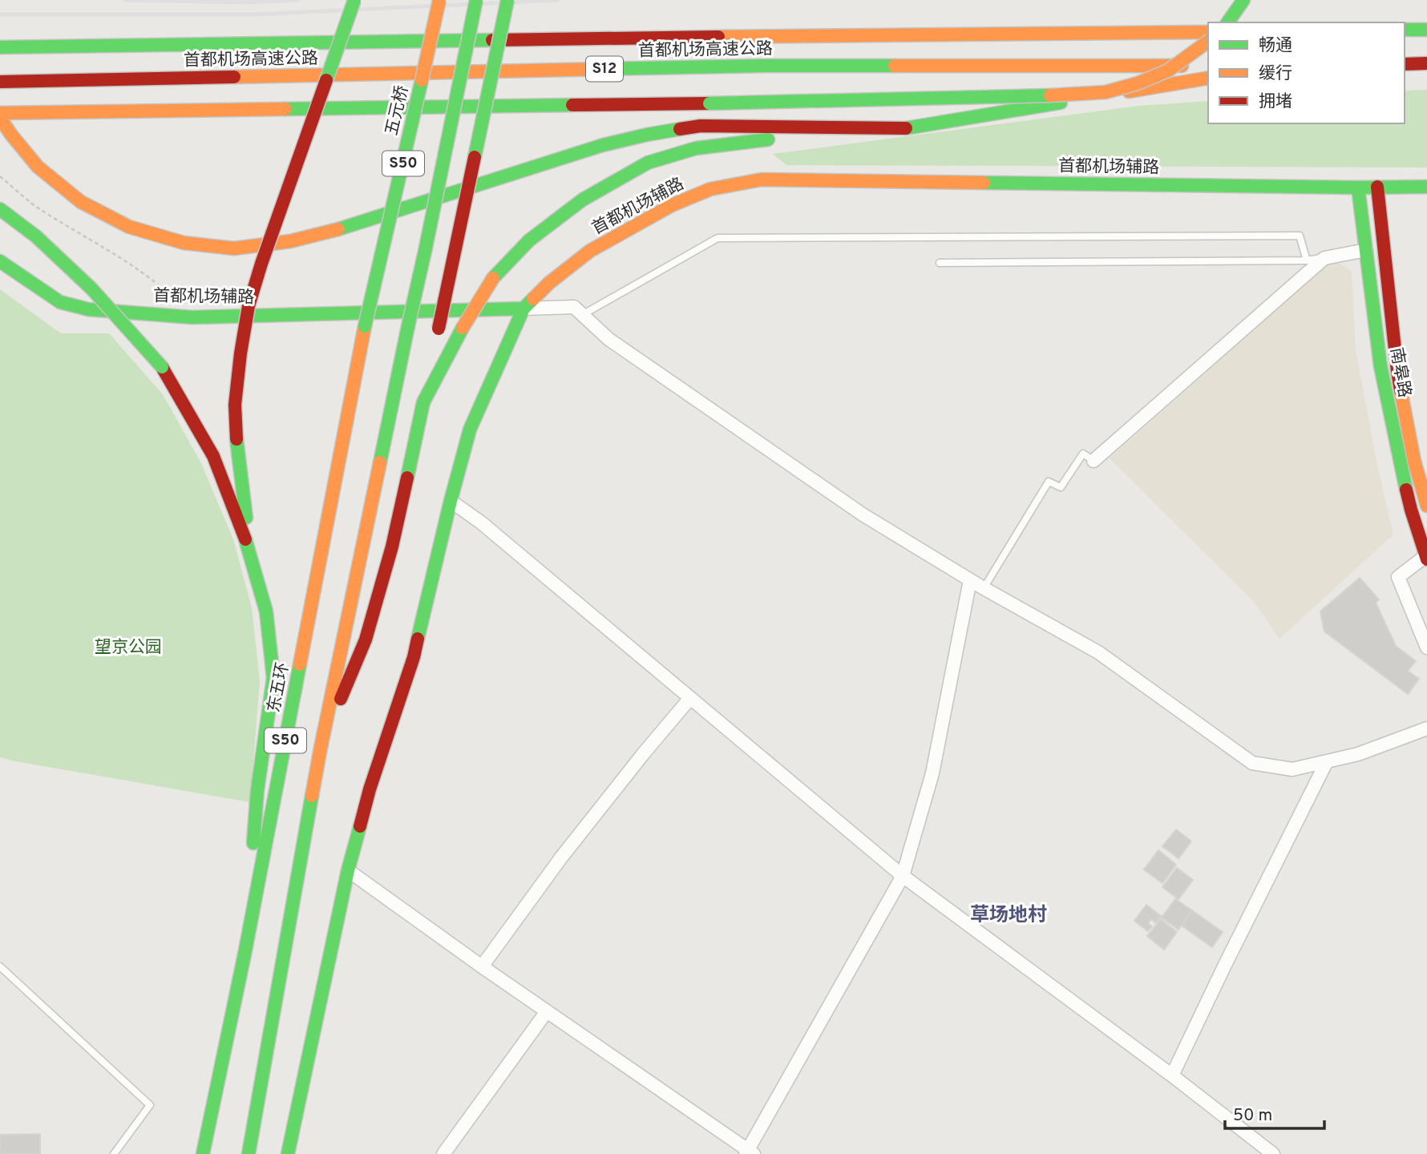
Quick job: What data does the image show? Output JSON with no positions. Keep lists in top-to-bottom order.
{
  "streets": {
    "main road": [
      "首都机场高速公路",
      "S12",
      "五元桥",
      "S50",
      "首都机场辅路",
      "南皋路",
      "东五环"
    ]
  },
  "crossings": [
    ["五元桥", "东五环"],
    ["首都机场辅路", "南皋路"]
  ],
  "districts": ["草场地村"],
  "parks": ["望京公园"],
  "legend": ["畅通", "缓行", "拥堵"],
  "scale_bar": "50 m"
}
